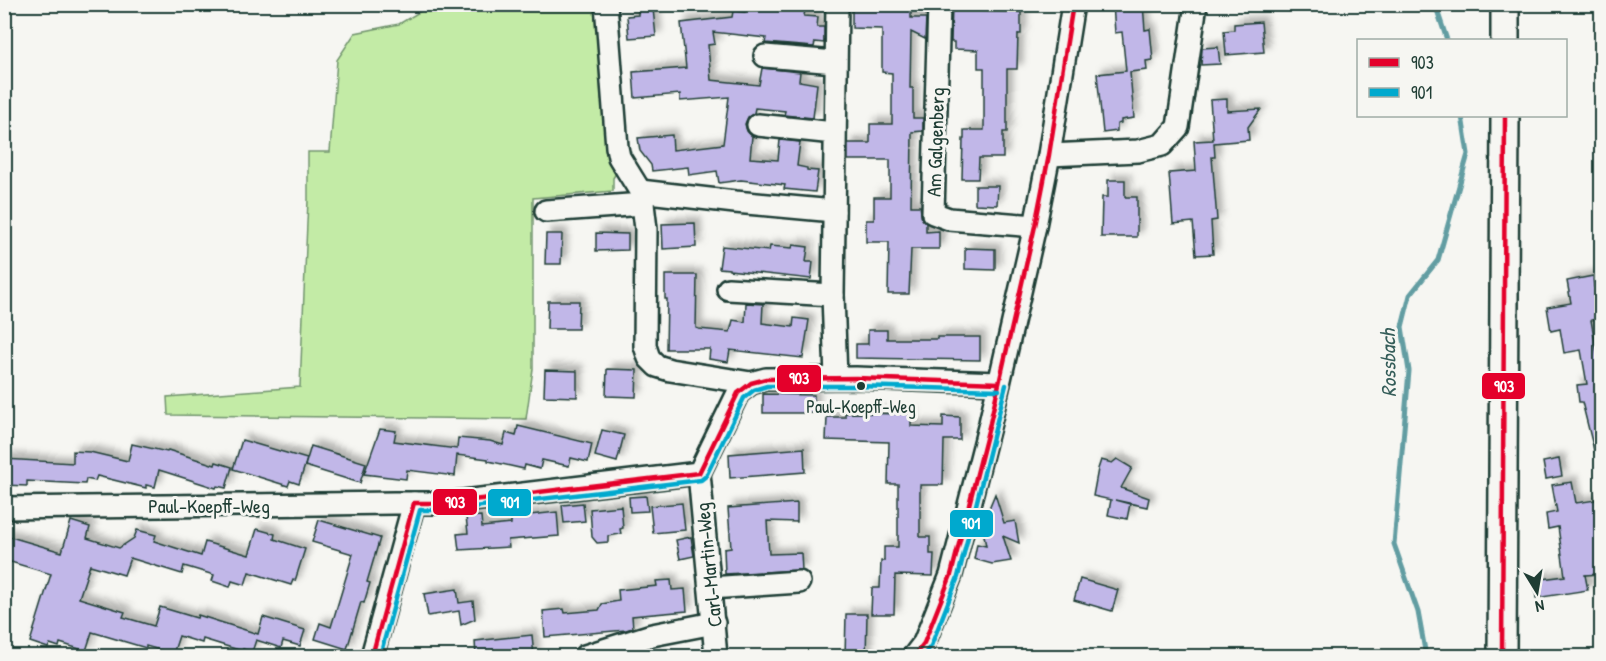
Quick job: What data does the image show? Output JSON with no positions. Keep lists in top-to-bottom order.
{
  "streets": {
    "street": ["Am Galgenberg", "Paul-Koepff-Weg", "Carl-Martin-Weg"]
  },
  "crossings": [
    ["Paul-Koepff-Weg", "Carl-Martin-Weg"]
  ],
  "water": ["Rossbach"],
  "places": ["Paul-Koepff-Weg"],
  "lines": ["transit line 903", "transit line 901"],
  "legend": ["903", "901"],
  "north": "bottom"
}
